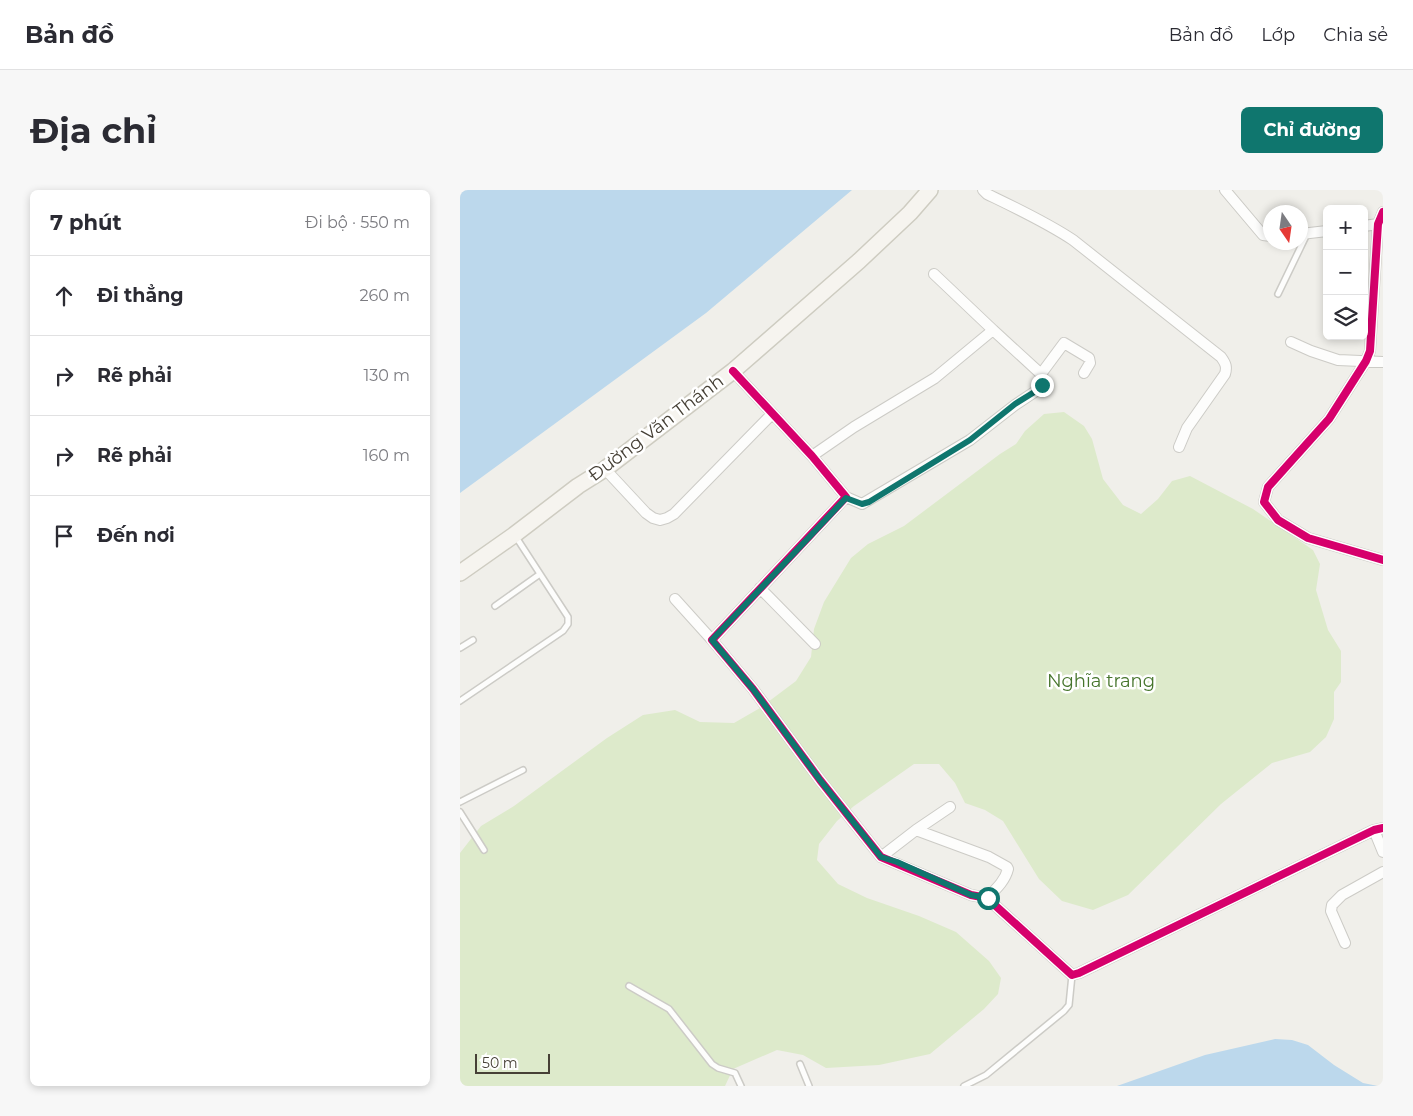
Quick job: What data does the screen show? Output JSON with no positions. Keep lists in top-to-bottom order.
{
  "streets": {
    "main road": ["Đường Văn Thánh"]
  },
  "parks": ["Nghĩa trang"],
  "scale_bar": "50 m",
  "north": "bottom",
  "page": {
    "header": "Bản đồ",
    "nav": ["Bản đồ", "Lớp", "Chia sẻ"],
    "buttons": "Chỉ đường",
    "title": "Địa chỉ",
    "heading": ["7 phút", "Đi bộ · 550 m"],
    "map_buttons": ["+", "−"],
    "list": [
      ["Đi thẳng", "260 m"],
      ["Rẽ phải", "130 m"],
      ["Rẽ phải", "160 m"],
      "Đến nơi"
    ],
    "scale": "50 m"
  }
}
